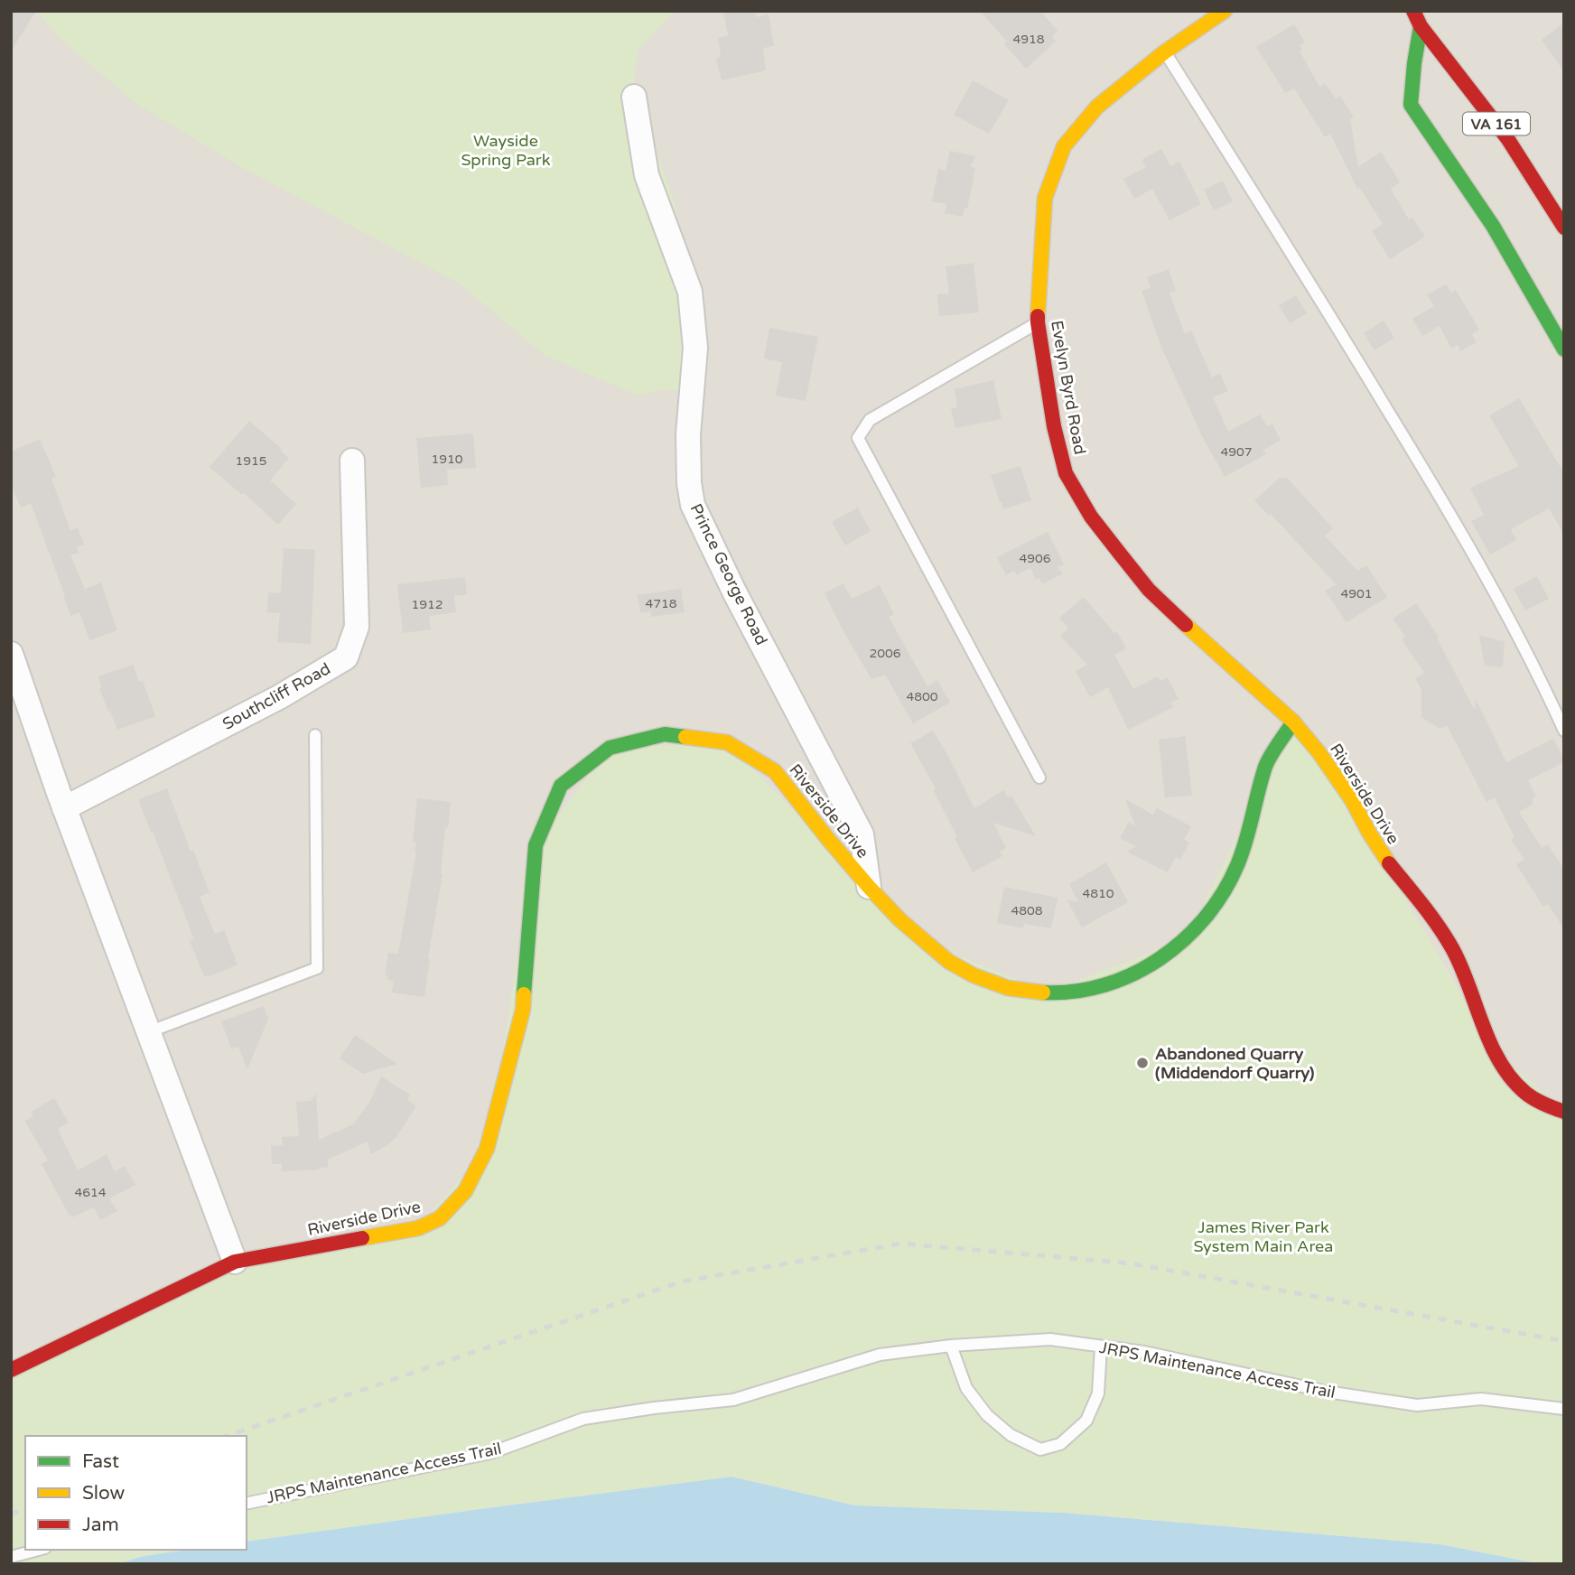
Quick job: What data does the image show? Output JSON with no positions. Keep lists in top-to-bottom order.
{
  "streets": {
    "street": [
      "VA 161",
      "Evelyn Byrd Road",
      "Prince George Road",
      "Southcliff Road",
      "Riverside Drive"
    ],
    "lane": ["JRPS Maintenance Access Trail"]
  },
  "crossings": [
    ["Evelyn Byrd Road", "Riverside Drive"],
    ["Prince George Road", "Riverside Drive"]
  ],
  "parks": ["Wayside Spring Park", "James River Park System Main Area"],
  "places": ["Abandoned Quarry (Middendorf Quarry)"],
  "house_numbers": [
    "4918",
    "4907",
    "1910",
    "1915",
    "4906",
    "4901",
    "4718",
    "1912",
    "2006",
    "4800",
    "4810",
    "4808",
    "4614"
  ],
  "legend": ["Fast", "Slow", "Jam"]
}
